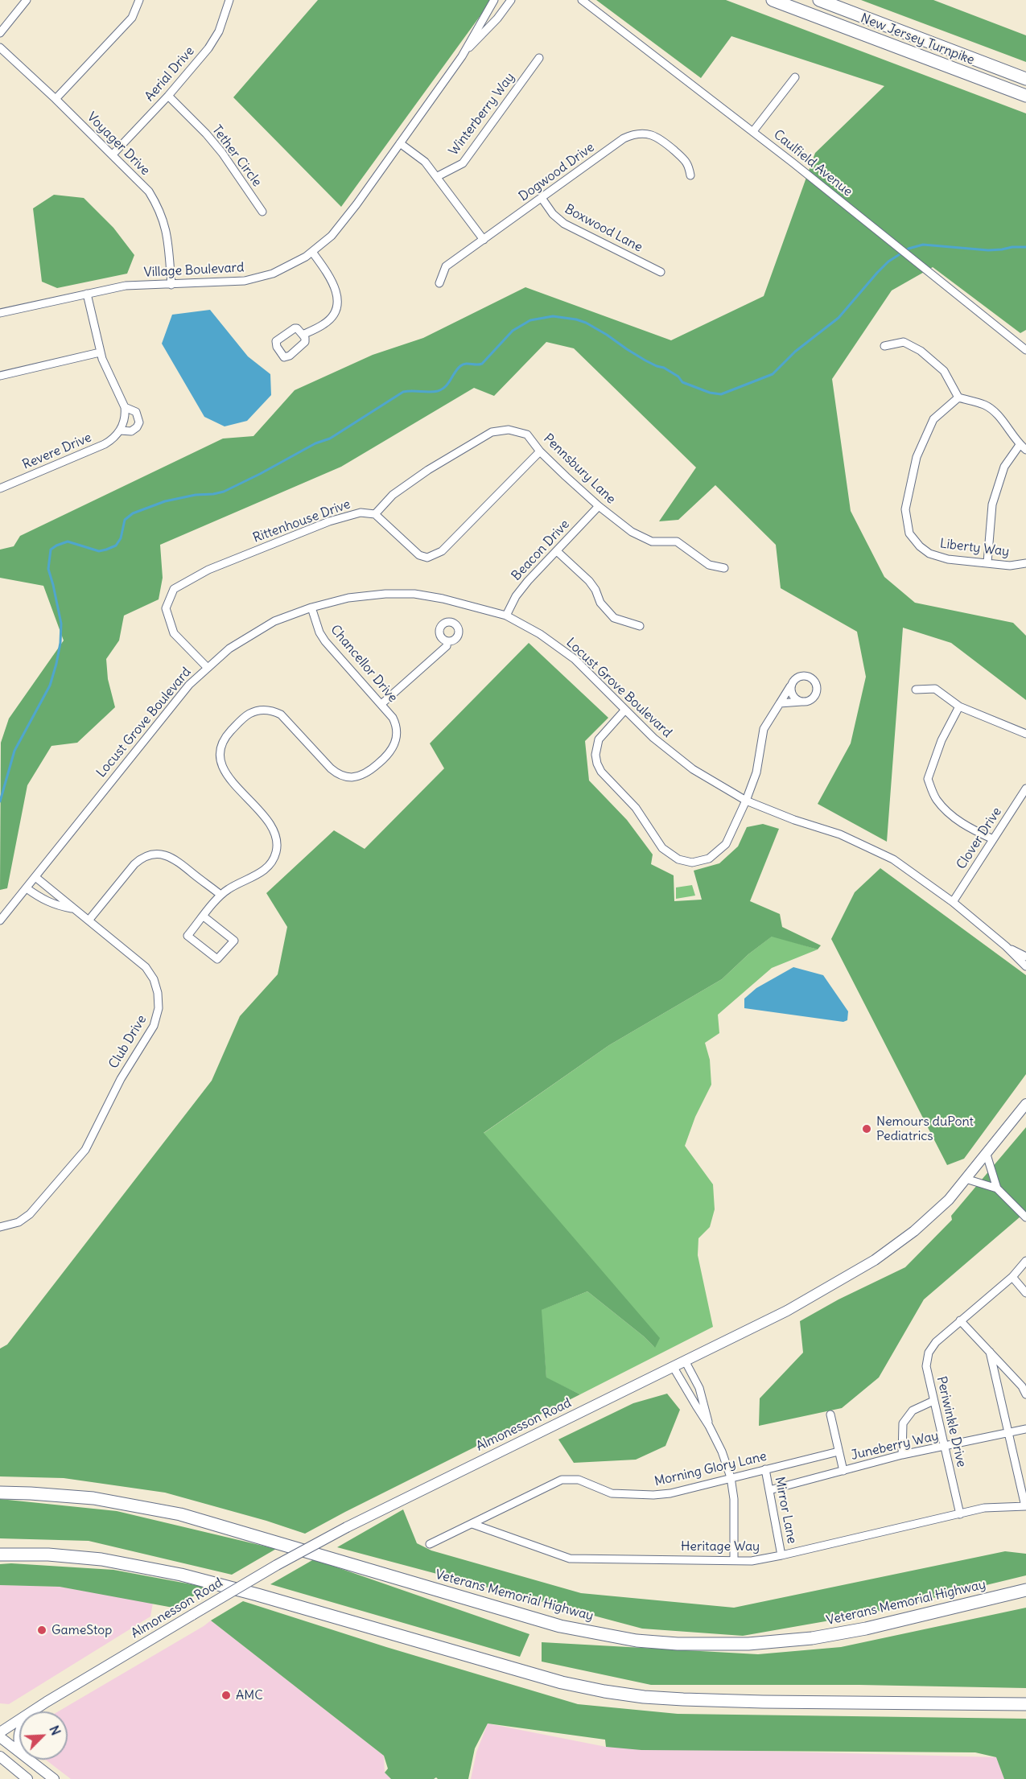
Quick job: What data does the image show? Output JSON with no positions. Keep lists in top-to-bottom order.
{
  "streets": {
    "highway": ["New Jersey Turnpike", "Veterans Memorial Highway"],
    "main road": ["Almonesson Road"],
    "street": [
      "Aerial Drive",
      "Winterberry Way",
      "Voyager Drive",
      "Tether Circle",
      "Caulfield Avenue",
      "Dogwood Drive",
      "Boxwood Lane",
      "Village Boulevard",
      "Revere Drive",
      "Pennsbury Lane",
      "Rittenhouse Drive",
      "Liberty Way",
      "Beacon Drive",
      "Chancellor Drive",
      "Locust Grove Boulevard",
      "Clover Drive",
      "Club Drive",
      "Periwinkle Drive",
      "Juneberry Way",
      "Morning Glory Lane",
      "Mirror Lane",
      "Heritage Way"
    ]
  },
  "crossings": [
    ["Aerial Drive", "Voyager Drive"],
    ["Aerial Drive", "Tether Circle"],
    ["Voyager Drive", "Village Boulevard"],
    ["Dogwood Drive", "Boxwood Lane"],
    ["Village Boulevard", "Revere Drive"],
    ["Pennsbury Lane", "Rittenhouse Drive"],
    ["Pennsbury Lane", "Beacon Drive"],
    ["Rittenhouse Drive", "Locust Grove Boulevard"],
    ["Beacon Drive", "Locust Grove Boulevard"],
    ["Chancellor Drive", "Locust Grove Boulevard"],
    ["Locust Grove Boulevard", "Clover Drive"],
    ["Locust Grove Boulevard", "Club Drive"],
    ["Periwinkle Drive", "Juneberry Way"],
    ["Periwinkle Drive", "Heritage Way"],
    ["Juneberry Way", "Mirror Lane"],
    ["Morning Glory Lane", "Mirror Lane"],
    ["Morning Glory Lane", "Heritage Way"],
    ["Mirror Lane", "Heritage Way"]
  ],
  "places": ["Nemours duPont Pediatrics", "GameStop", "AMC"],
  "north": "top right"
}
